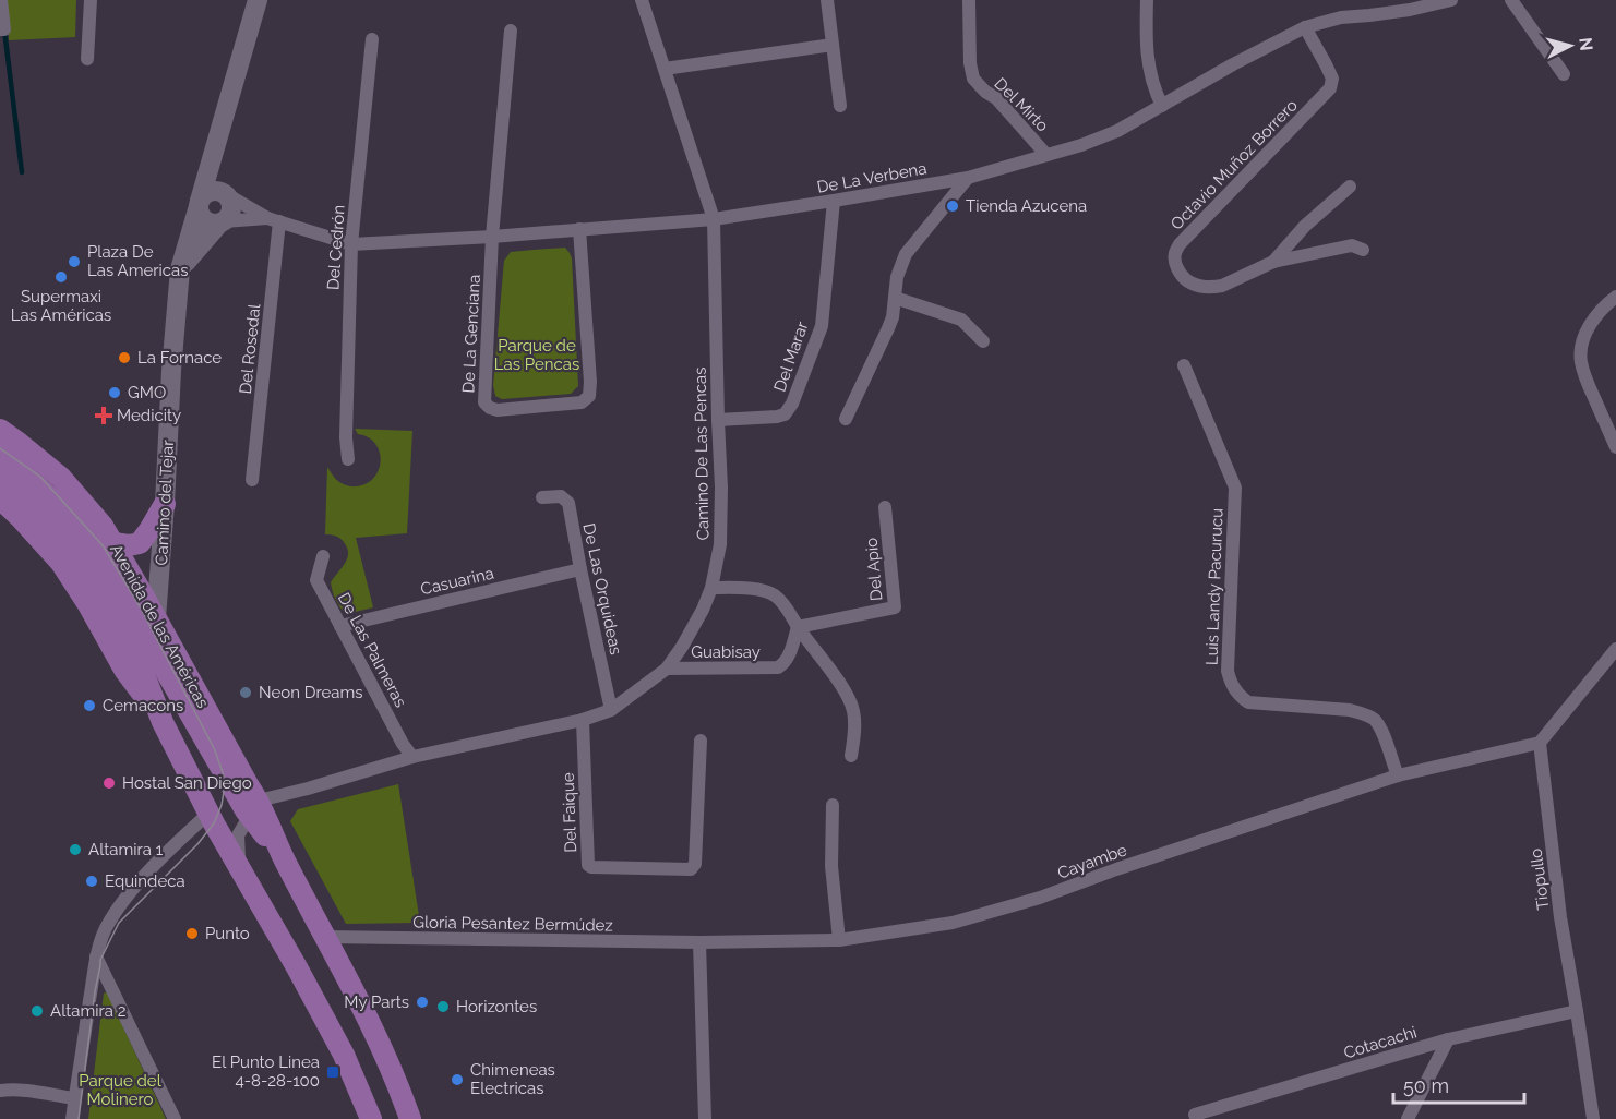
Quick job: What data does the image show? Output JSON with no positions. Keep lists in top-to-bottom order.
{
  "streets": {
    "main road": ["Avenida de las Américas"],
    "street": [
      "Del Mirto",
      "Octavio Muñoz Borrero",
      "De La Verbena",
      "Del Cedrón",
      "De La Genciana",
      "Del Rosedal",
      "Del Marar",
      "Camino De Las Pencas",
      "Camino del Tejar",
      "Del Apio",
      "Casuarina",
      "Luis Landy Pacurucu",
      "De Las Orquideas",
      "De Las Palmeras",
      "Guabisay",
      "Del Faique",
      "Cayambe",
      "Tiopullo",
      "Gloria Pesantez Bermúdez",
      "Cotacachi"
    ]
  },
  "crossings": [
    ["Del Mirto", "De La Verbena"],
    ["Octavio Muñoz Borrero", "De La Verbena"],
    ["De La Verbena", "Del Cedrón"],
    ["De La Verbena", "De La Genciana"],
    ["De La Verbena", "Del Rosedal"],
    ["De La Verbena", "Del Marar"],
    ["De La Verbena", "Camino De Las Pencas"],
    ["De La Verbena", "Camino del Tejar"],
    ["Del Marar", "Camino De Las Pencas"],
    ["Camino De Las Pencas", "De Las Orquideas"],
    ["Camino De Las Pencas", "Avenida de las Américas"],
    ["Camino De Las Pencas", "De Las Palmeras"],
    ["Camino De Las Pencas", "Guabisay"],
    ["Camino De Las Pencas", "Del Faique"],
    ["Camino del Tejar", "Avenida de las Américas"],
    ["Del Apio", "Guabisay"],
    ["Casuarina", "De Las Orquideas"],
    ["Casuarina", "De Las Palmeras"],
    ["Luis Landy Pacurucu", "Cayambe"],
    ["Avenida de las Américas", "Gloria Pesantez Bermúdez"],
    ["Cayambe", "Tiopullo"],
    ["Cayambe", "Gloria Pesantez Bermúdez"],
    ["Tiopullo", "Cotacachi"]
  ],
  "parks": ["Parque de Las Pencas", "Parque del Molinero"],
  "places": {
    "other": [
      "Tienda Azucena",
      "Plaza De Las Americas",
      "Supermaxi Las Américas",
      "La Fornace",
      "GMO",
      "Neon Dreams",
      "Cemacons",
      "Hostal San Diego",
      "Altamira 1",
      "Equindeca",
      "Punto",
      "My Parts",
      "Horizontes",
      "Altamira 2",
      "Chimeneas Electricas"
    ],
    "health": ["Medicity"],
    "transit": ["El Punto Linea 4-8-28-100"]
  },
  "scale_bar": "50 m",
  "north": "right"
}
